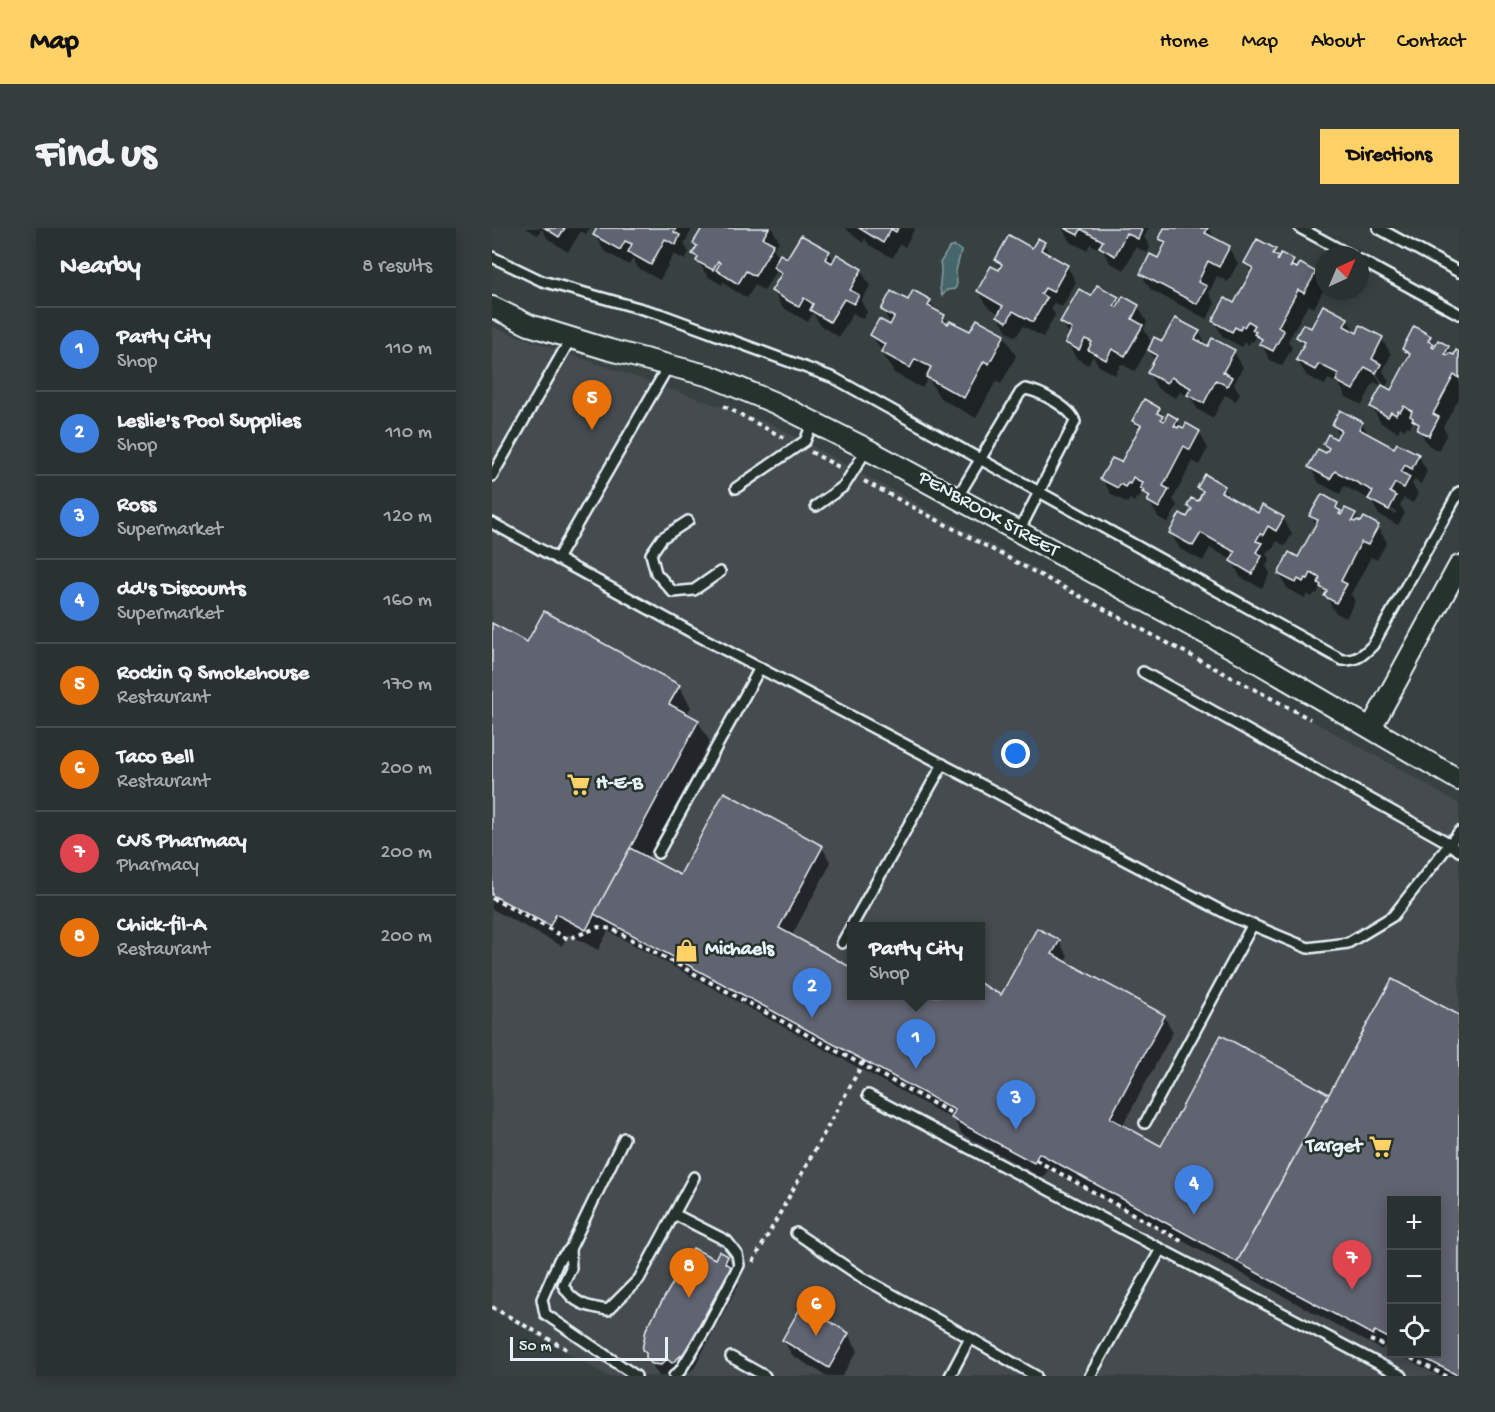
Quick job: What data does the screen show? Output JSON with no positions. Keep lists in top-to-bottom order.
{
  "streets": {
    "street": ["PENBROOK STREET"]
  },
  "places": {
    "supermarket": ["H-E-B", "Target"],
    "shop": ["Michaels"]
  },
  "scale_bar": "50 m",
  "north": "top right",
  "page": {
    "header": "Map",
    "nav": [
      "Home",
      "Map",
      "About",
      "Contact"
    ],
    "buttons": "Directions",
    "title": "Find us",
    "heading": ["Nearby", "8 results"],
    "list": [
      {
        "mark": "1",
        "name": "Party City",
        "note": "Shop",
        "value": "110 m"
      },
      {
        "mark": "2",
        "name": "Leslie's Pool Supplies",
        "note": "Shop",
        "value": "110 m"
      },
      {
        "mark": "3",
        "name": "Ross",
        "note": "Supermarket",
        "value": "120 m"
      },
      {
        "mark": "4",
        "name": "dd's Discounts",
        "note": "Supermarket",
        "value": "160 m"
      },
      {
        "mark": "5",
        "name": "Rockin Q Smokehouse",
        "note": "Restaurant",
        "value": "170 m"
      },
      {
        "mark": "6",
        "name": "Taco Bell",
        "note": "Restaurant",
        "value": "200 m"
      },
      {
        "mark": "7",
        "name": "CVS Pharmacy",
        "note": "Pharmacy",
        "value": "200 m"
      },
      {
        "mark": "8",
        "name": "Chick-fil-A",
        "note": "Restaurant",
        "value": "200 m"
      }
    ],
    "pins": [
      "5",
      "2",
      "1",
      "3",
      "4",
      "7",
      "8",
      "6"
    ],
    "popup": ["Party City", "Shop"],
    "map_buttons": ["+", "−"],
    "scale": "50 m"
  }
}
